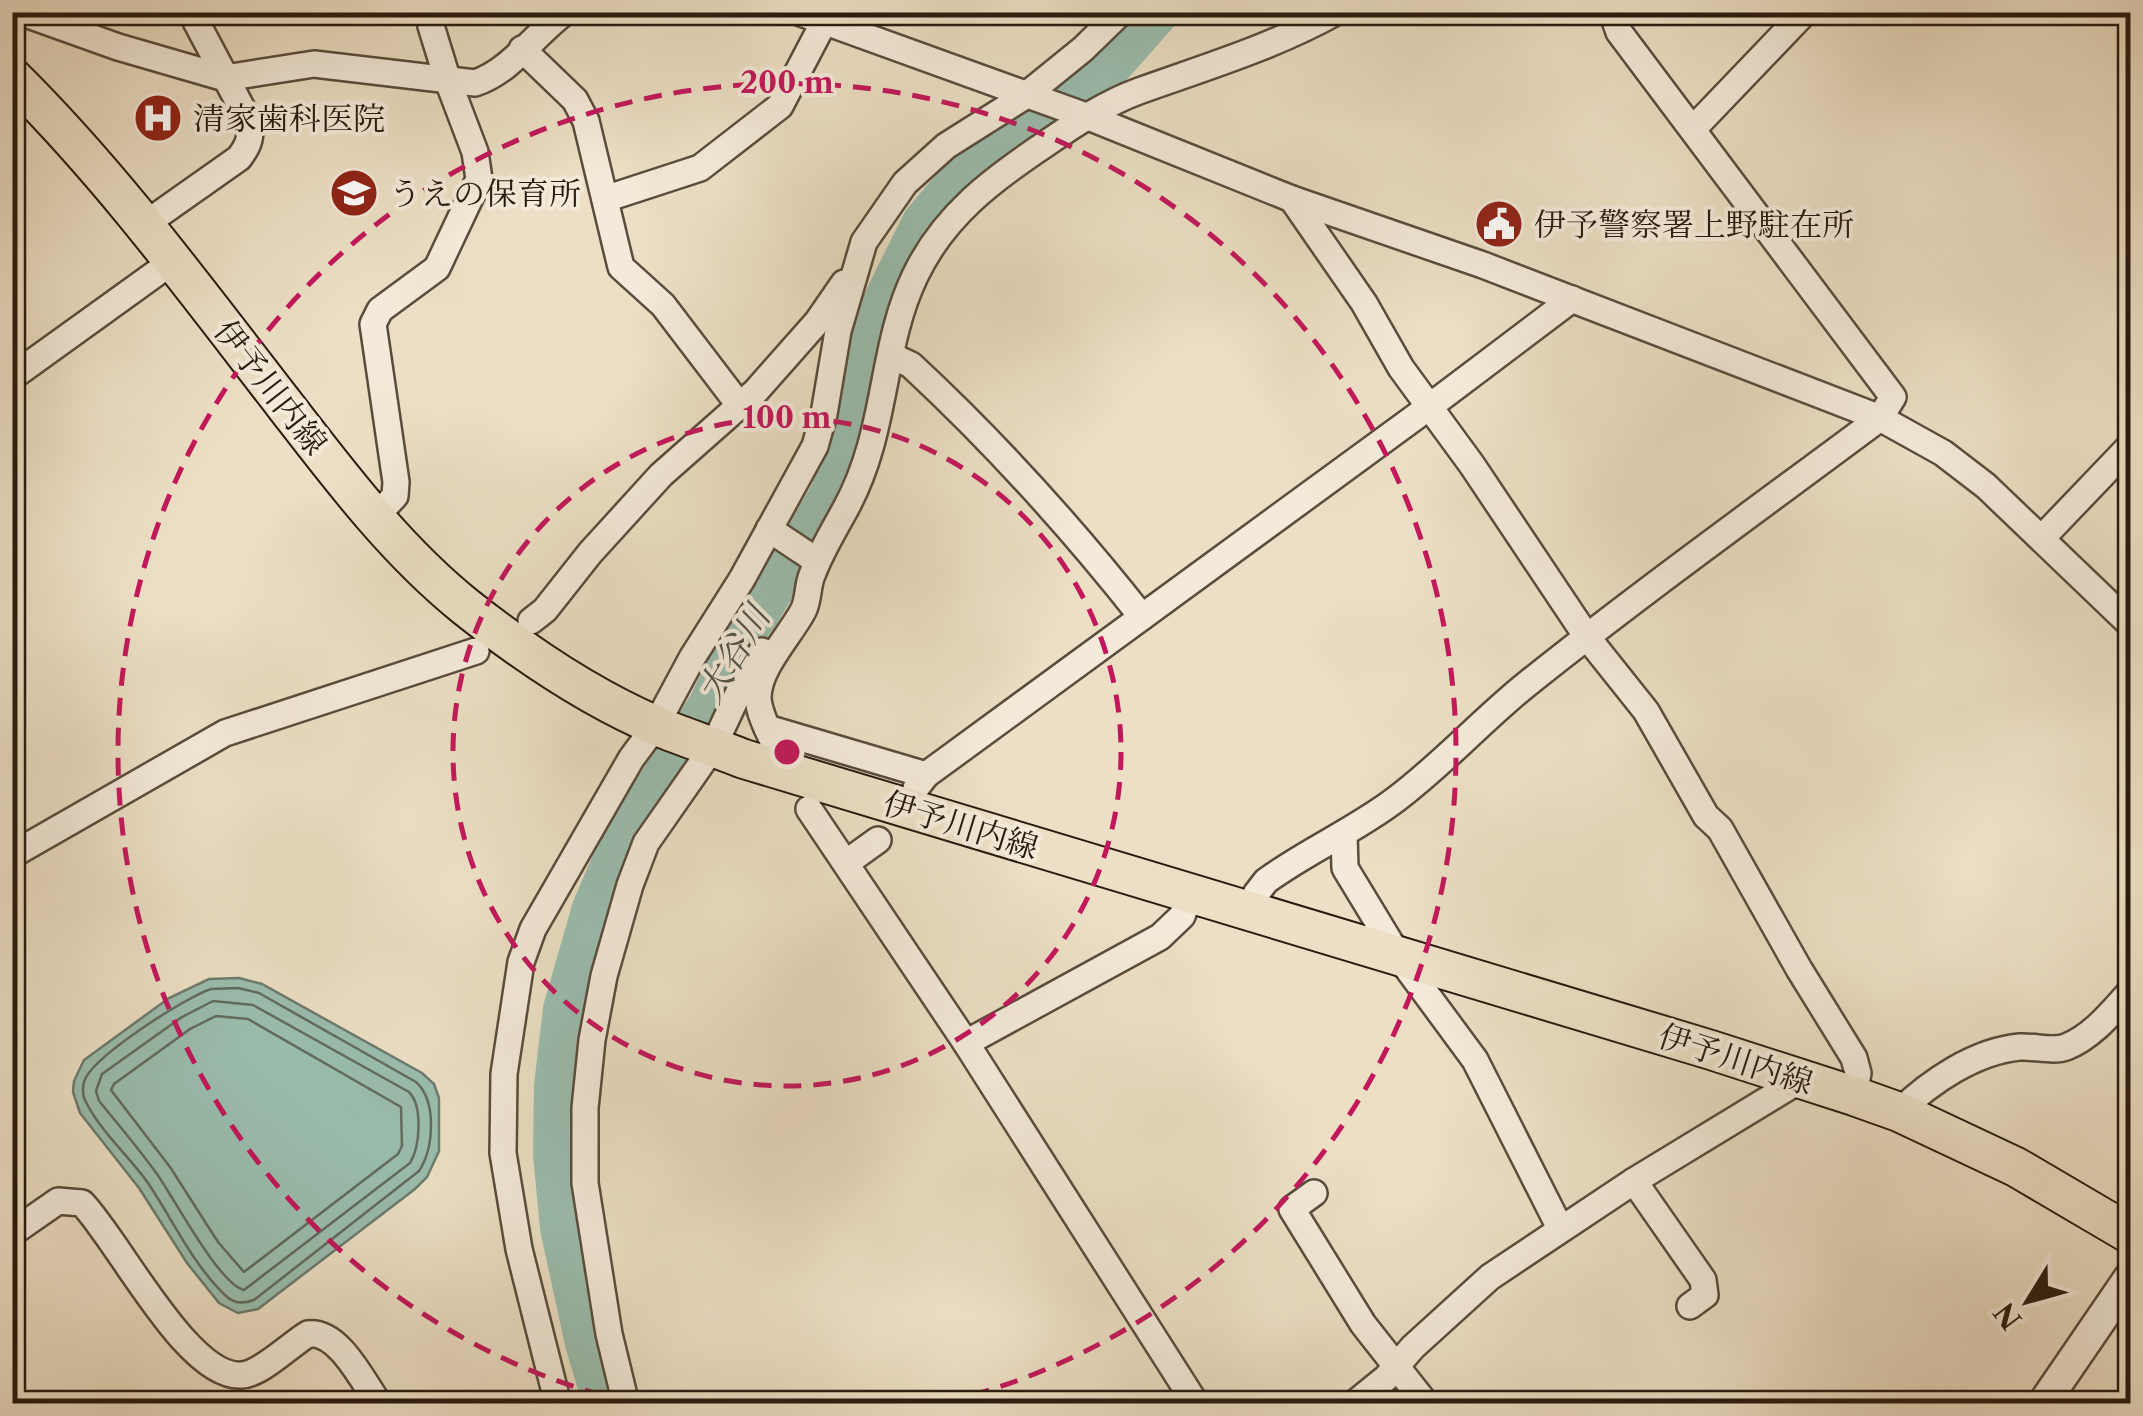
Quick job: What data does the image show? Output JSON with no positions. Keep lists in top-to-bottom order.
{
  "streets": {
    "main road": ["伊予川内線"]
  },
  "water": ["大谷川"],
  "places": {
    "hospital": ["清家歯科医院"],
    "school or university": ["うえの保育所"],
    "public building": ["伊予警察署上野駐在所"]
  },
  "north": "bottom left",
  "rings": ["200 m", "100 m"]
}
